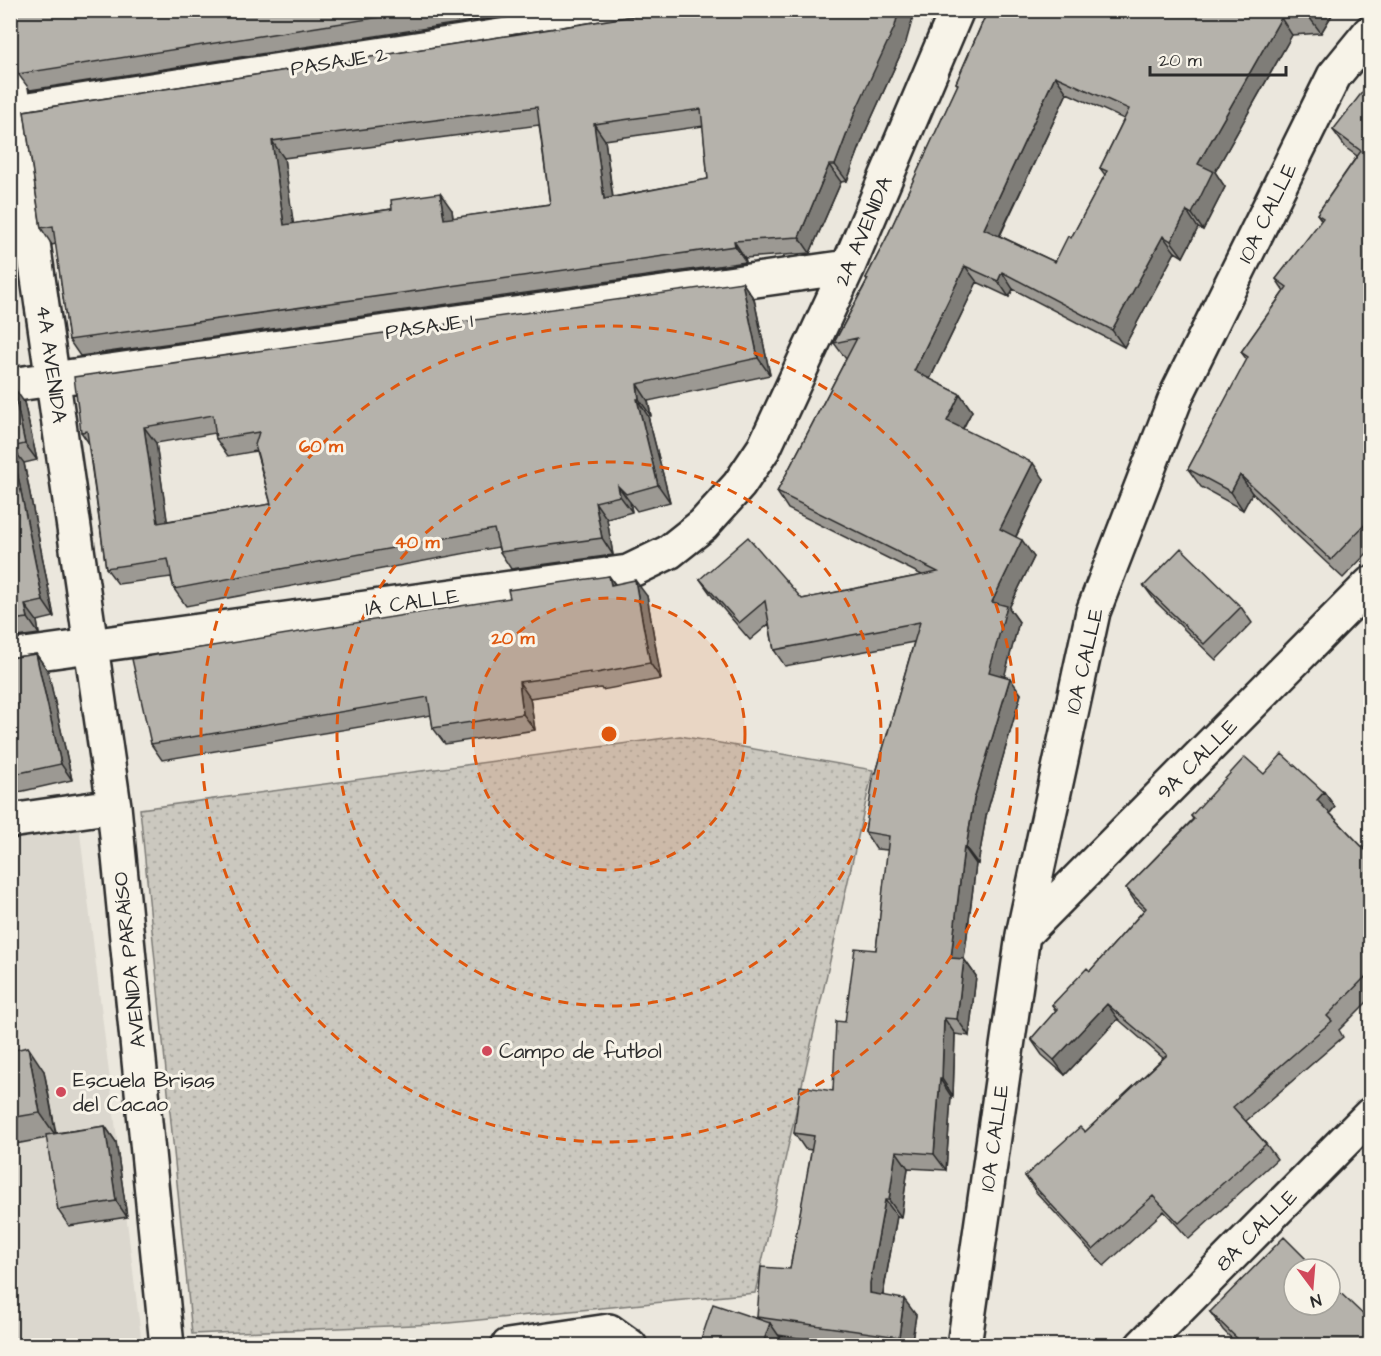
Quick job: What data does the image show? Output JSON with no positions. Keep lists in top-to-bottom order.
{
  "streets": {
    "street": [
      "PASAJE 2",
      "10A CALLE",
      "2A AVENIDA",
      "PASAJE 1",
      "4A AVENIDA",
      "1A CALLE",
      "9A CALLE",
      "AVENIDA PARAÍSO",
      "8A CALLE"
    ]
  },
  "crossings": [
    ["PASAJE 2", "4A AVENIDA"],
    ["10A CALLE", "9A CALLE"],
    ["2A AVENIDA", "PASAJE 1"],
    ["2A AVENIDA", "1A CALLE"],
    ["PASAJE 1", "4A AVENIDA"],
    ["4A AVENIDA", "1A CALLE"],
    ["4A AVENIDA", "AVENIDA PARAÍSO"],
    ["1A CALLE", "AVENIDA PARAÍSO"]
  ],
  "places": ["Campo de futbol", "Escuela Brisas del Cacao"],
  "scale_bar": "20 m",
  "north": "bottom",
  "rings": ["60 m", "40 m", "20 m"]
}
